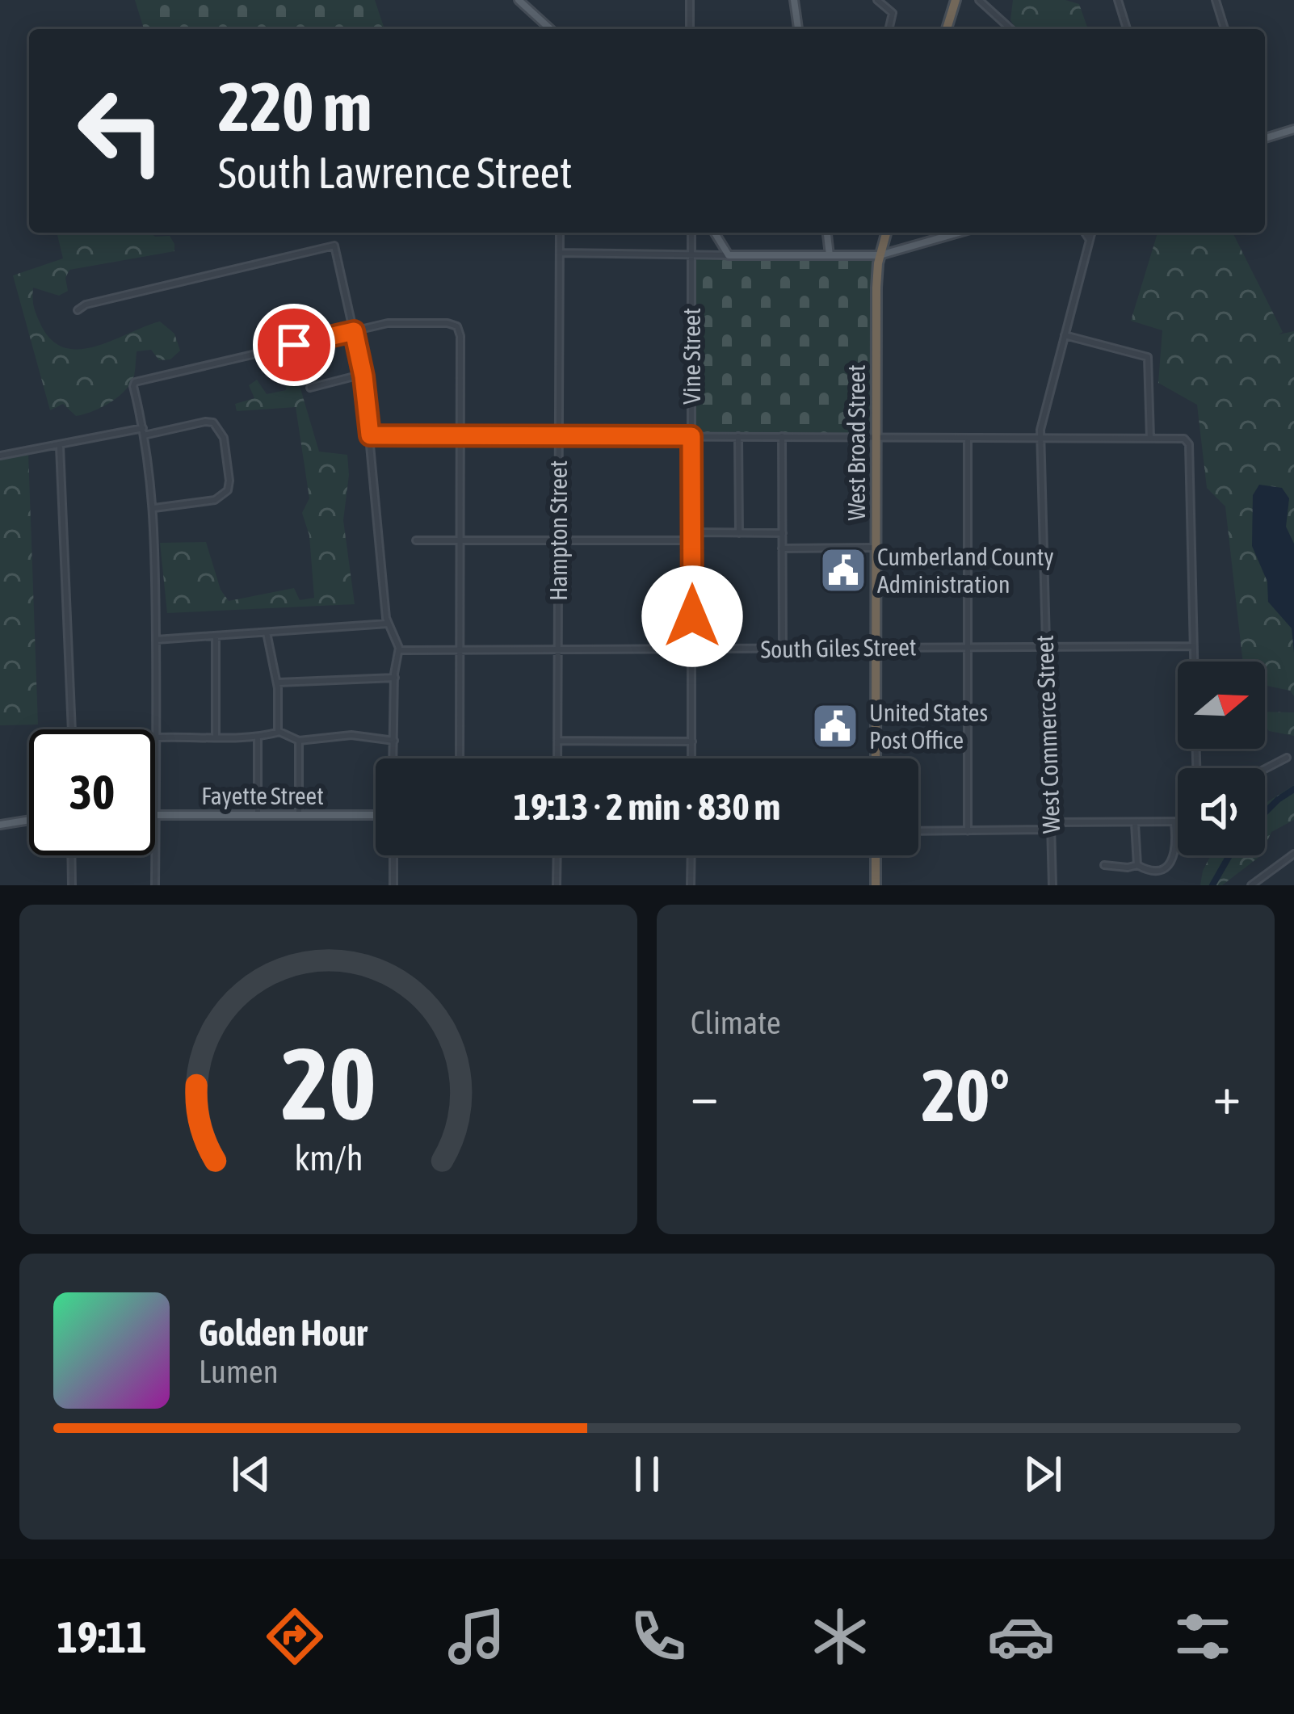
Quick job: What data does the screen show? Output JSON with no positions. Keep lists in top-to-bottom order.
{
  "streets": {
    "highway": ["West Broad Street"],
    "main road": ["Fayette Street"],
    "street": [
      "Vine Street",
      "Hampton Street",
      "South Giles Street",
      "West Commerce Street"
    ]
  },
  "crossings": [
    ["Vine Street", "South Giles Street"],
    ["West Broad Street", "South Giles Street"],
    ["Hampton Street", "South Giles Street"],
    ["South Giles Street", "West Commerce Street"]
  ],
  "places": {
    "public building": ["Cumberland County Administration", "United States Post Office"]
  },
  "north": "right",
  "page": {
    "turn": ["220 m", "South Lawrence Street"],
    "limit": "30",
    "trip": "19:13 · 2 min · 830 m",
    "tile": "Climate",
    "heat": ["−", "20°", "+"],
    "song": ["Golden Hour", "Lumen"],
    "tabs": "19:11",
    "gauge": ["20", "km/h"]
  }
}
